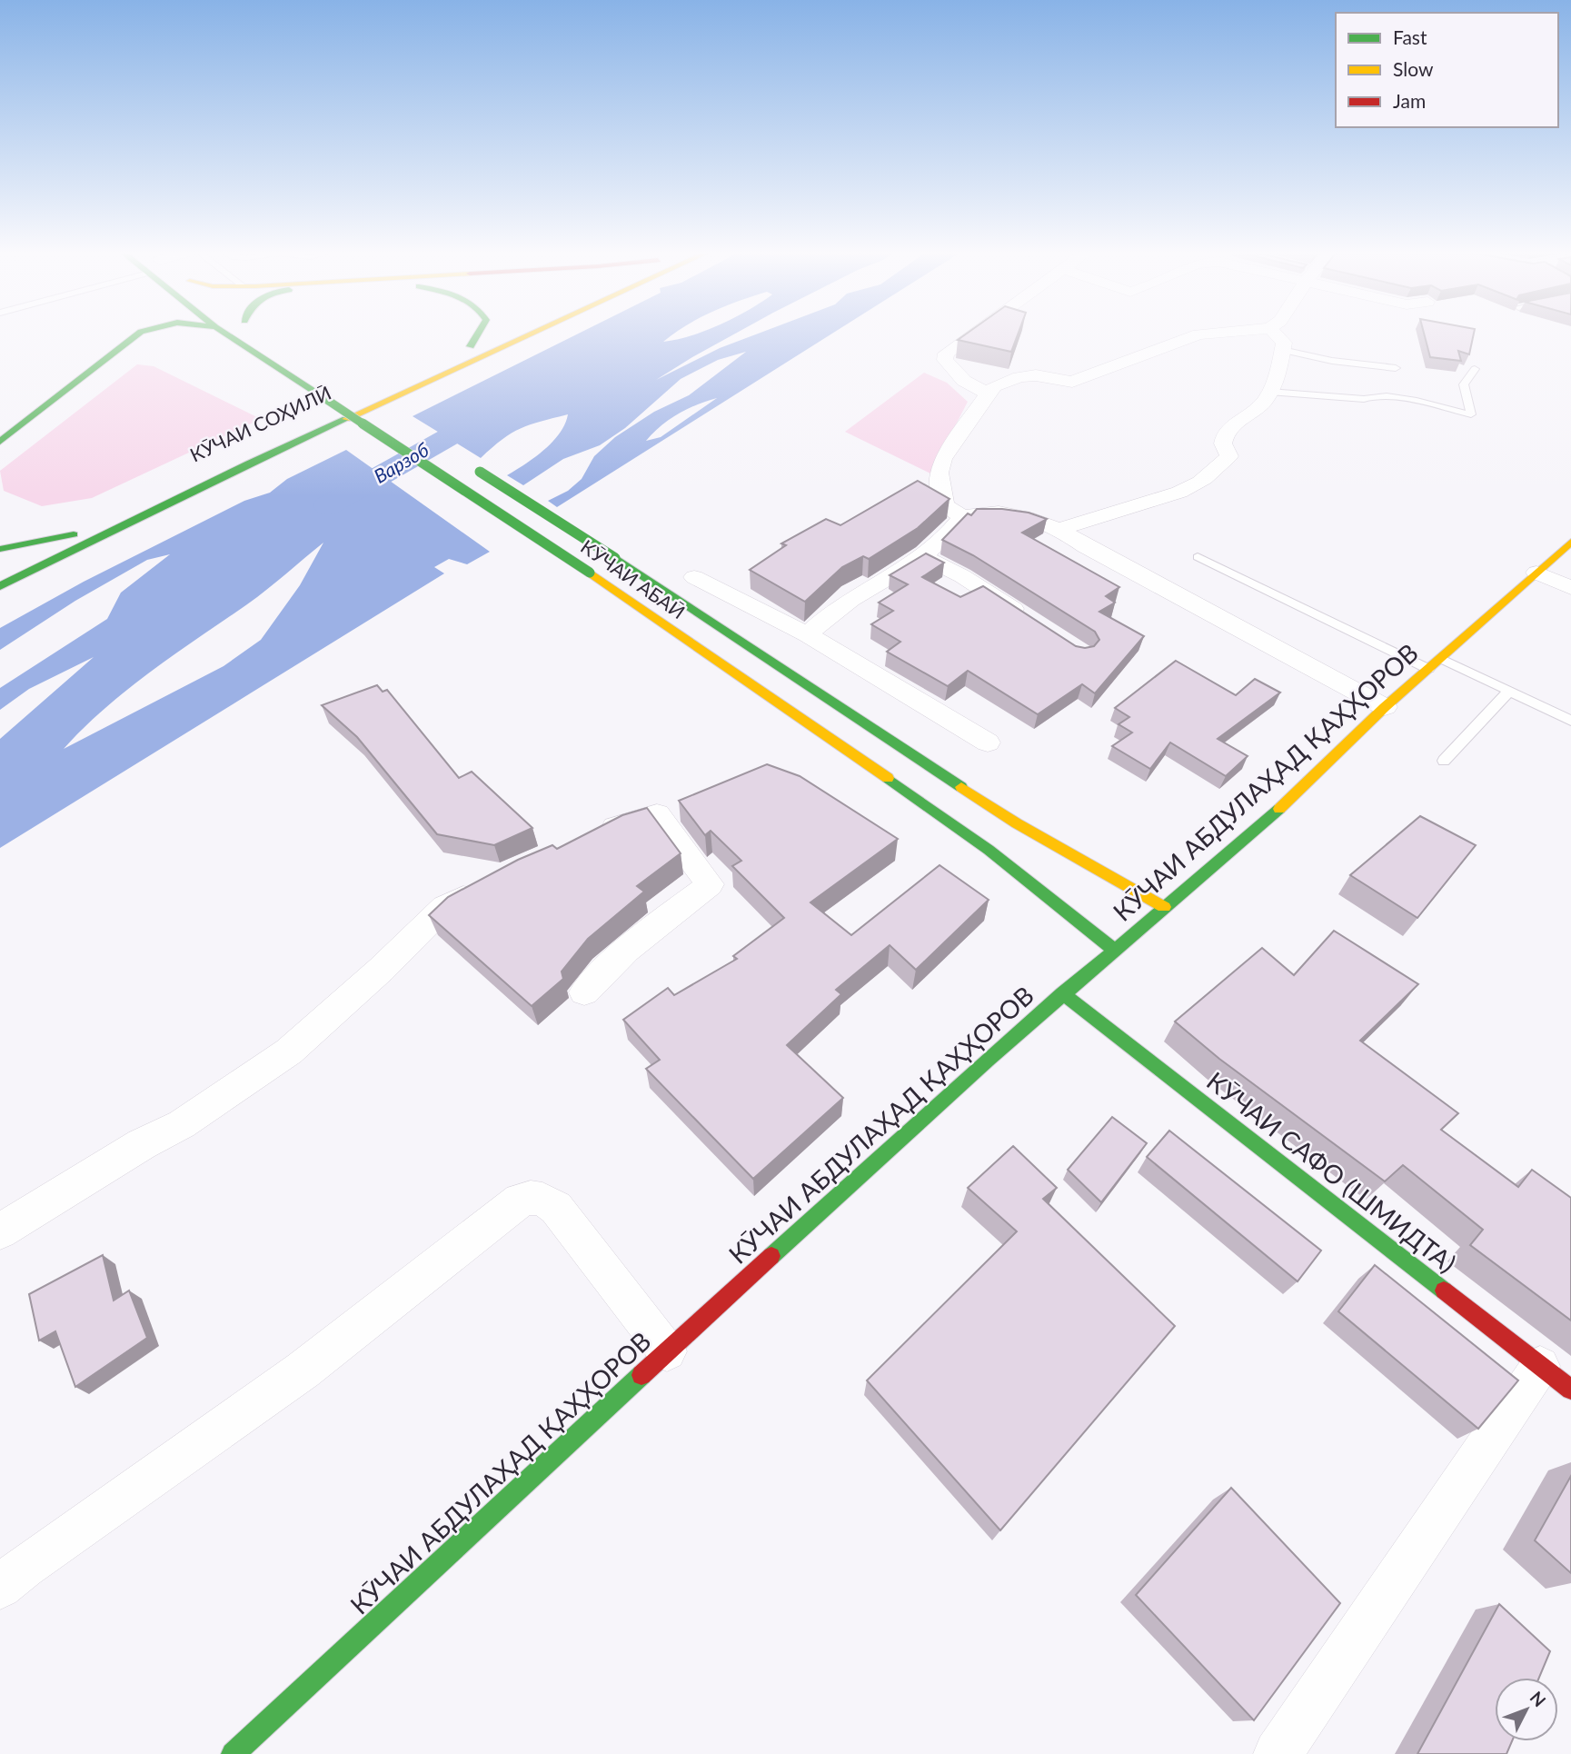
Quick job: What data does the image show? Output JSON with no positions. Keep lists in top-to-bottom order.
{
  "streets": {
    "main road": [
      "КӮЧАИ СОҲИЛӢ",
      "КӮЧАИ АБАӢ",
      "КӮЧАИ АБДУЛАҲАД ҚАҲҲОРОВ",
      "КӮЧАИ САФО (ШМИДТА)"
    ]
  },
  "crossings": [
    ["КӮЧАИ АБАӢ", "КӮЧАИ АБДУЛАҲАД ҚАҲҲОРОВ"],
    ["КӮЧАИ АБДУЛАҲАД ҚАҲҲОРОВ", "КӮЧАИ САФО (ШМИДТА)"]
  ],
  "water": ["Варзоб"],
  "legend": ["Fast", "Slow", "Jam"],
  "north": "top right"
}
